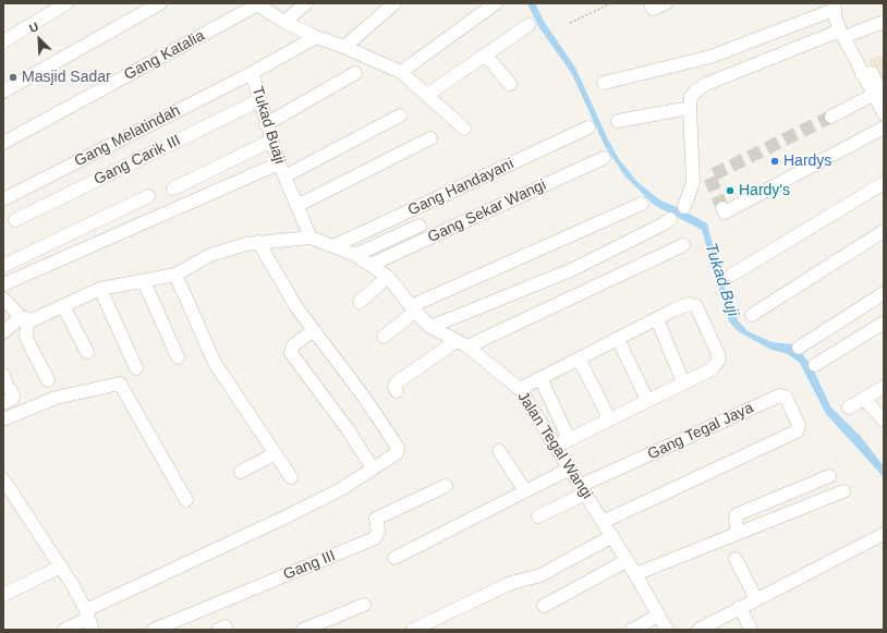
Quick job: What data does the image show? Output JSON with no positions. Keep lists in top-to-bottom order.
{
  "streets": {
    "street": [
      "Gang Katalia",
      "Tukad Buaji",
      "Gang Melatindah",
      "Gang Carik III",
      "Gang Handayani",
      "Gang Sekar Wangi",
      "Gang Tegal Jaya",
      "Jalan Tegal Wangi",
      "Gang III"
    ]
  },
  "crossings": [
    ["Tukad Buaji", "Gang Melatindah"],
    ["Tukad Buaji", "Gang Carik III"],
    ["Tukad Buaji", "Jalan Tegal Wangi"],
    ["Gang Handayani", "Jalan Tegal Wangi"],
    ["Gang Sekar Wangi", "Jalan Tegal Wangi"],
    ["Gang Tegal Jaya", "Jalan Tegal Wangi"]
  ],
  "water": ["Tukad Buji"],
  "places": ["Masjid Sadar", "Hardys", "Hardy's"],
  "north": "top left"
}
